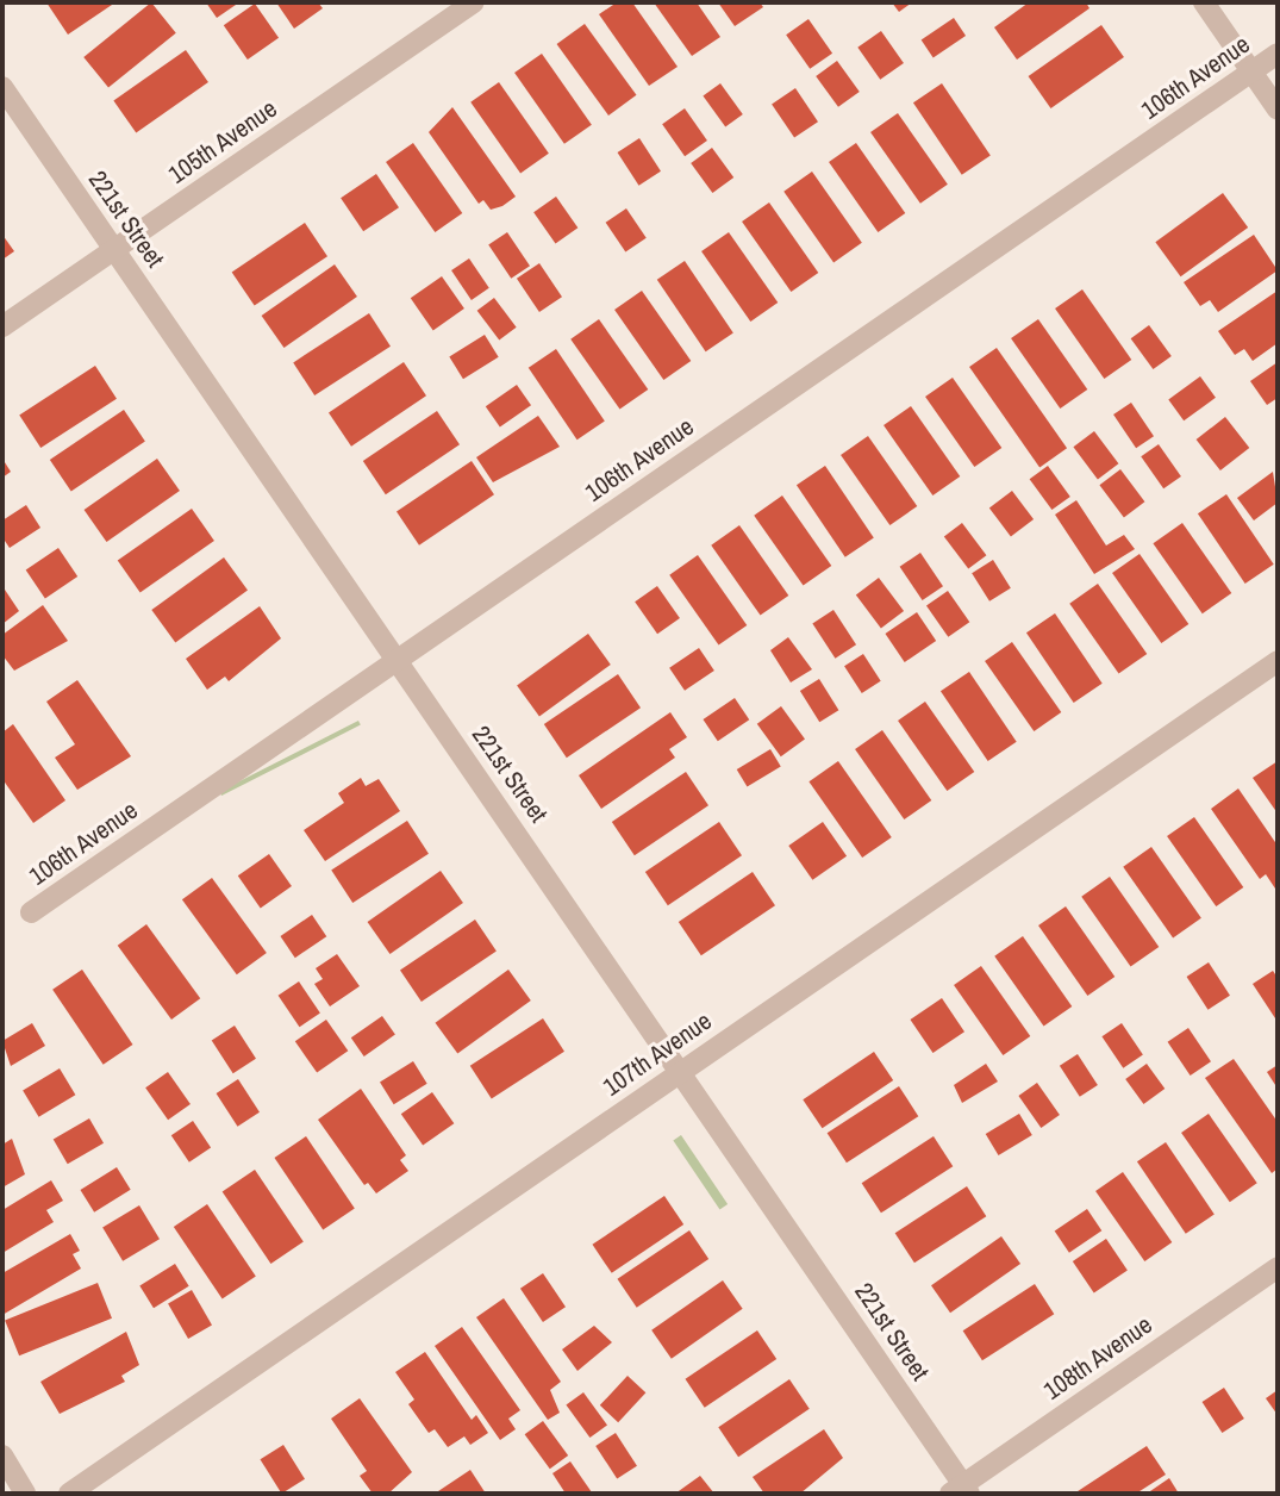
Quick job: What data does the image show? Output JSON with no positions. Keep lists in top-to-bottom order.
{
  "streets": {
    "street": [
      "106th Avenue",
      "105th Avenue",
      "221st Street",
      "107th Avenue",
      "108th Avenue"
    ]
  },
  "crossings": [
    ["106th Avenue", "221st Street"],
    ["105th Avenue", "221st Street"],
    ["221st Street", "107th Avenue"],
    ["221st Street", "108th Avenue"]
  ]
}
